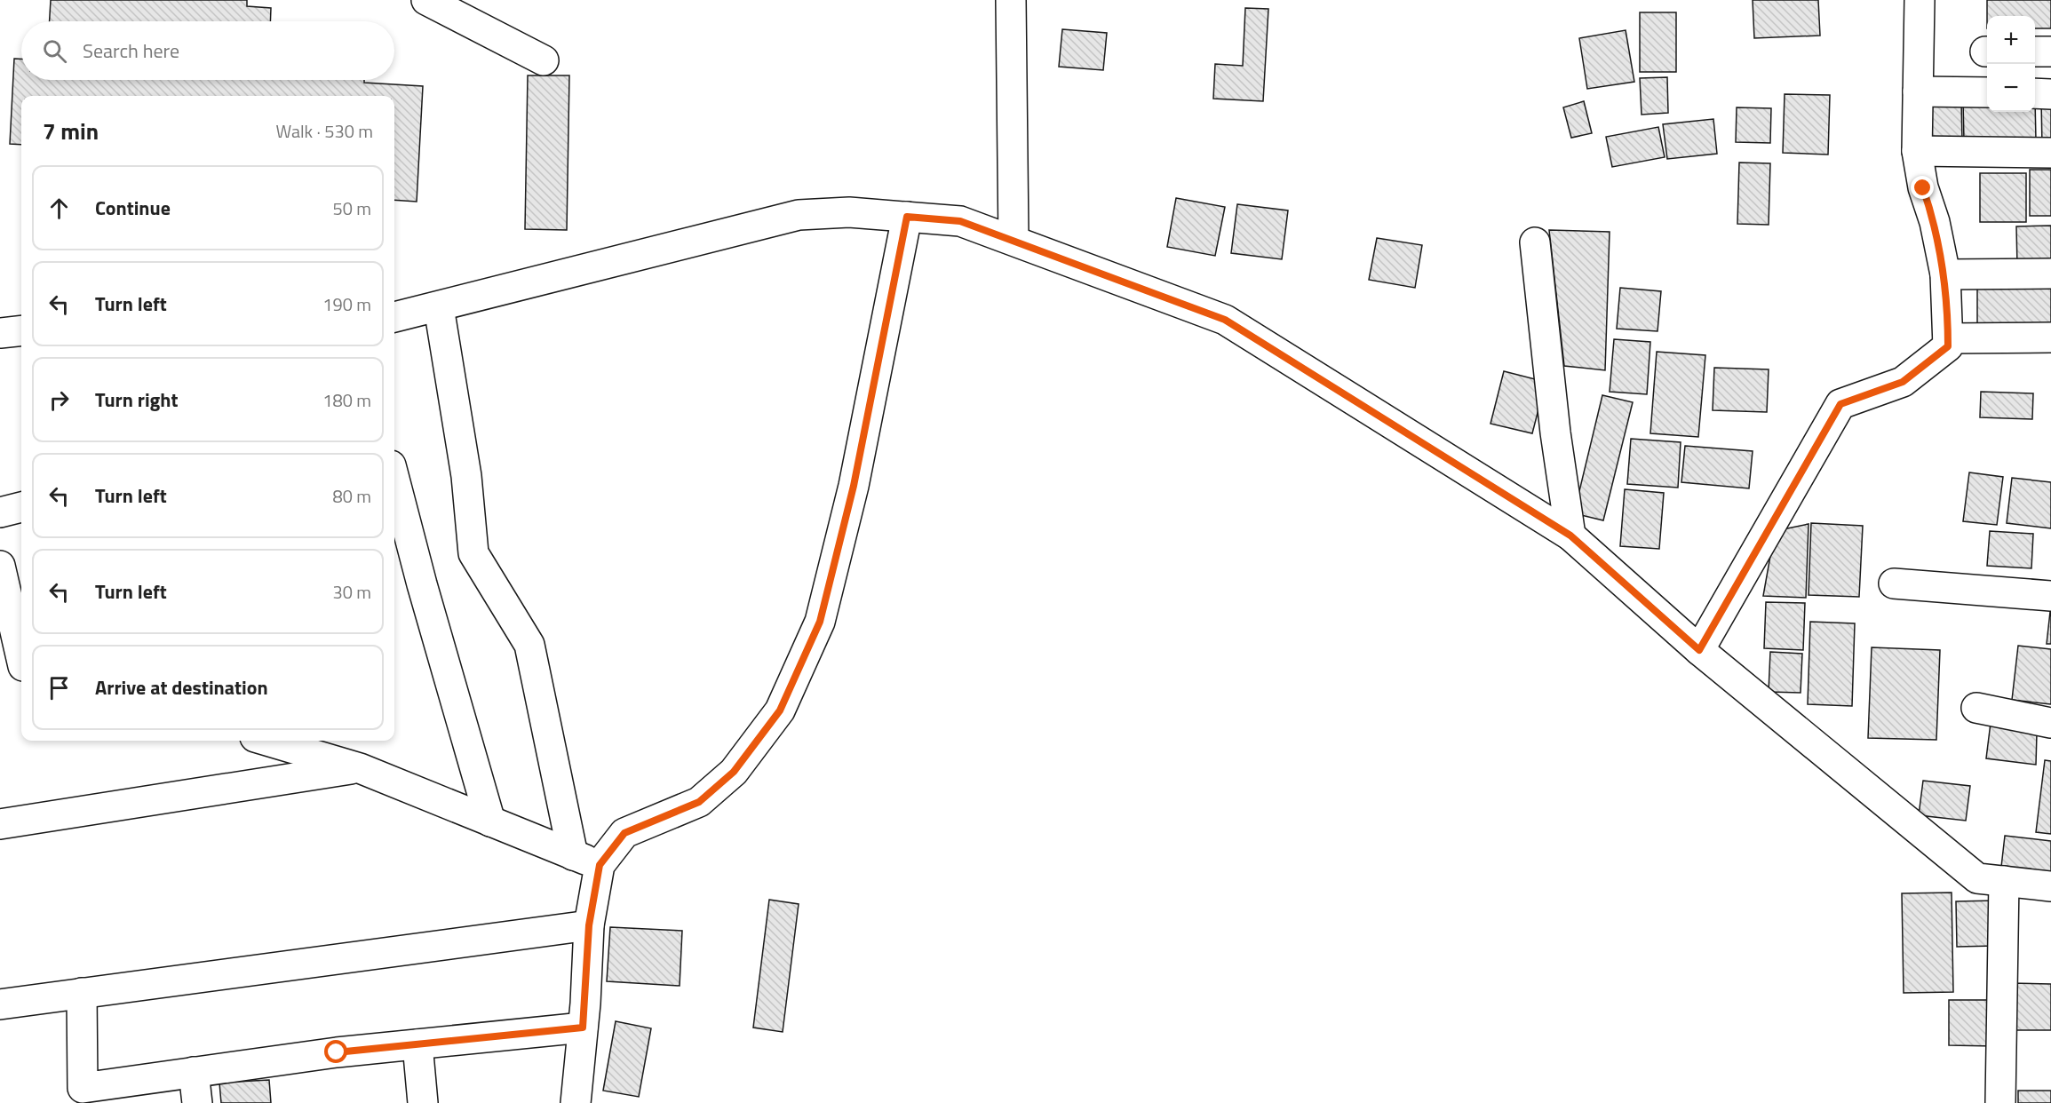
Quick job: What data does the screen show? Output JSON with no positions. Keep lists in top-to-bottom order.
{
  "page": {
    "map_buttons": ["+", "−"],
    "search": "Search here",
    "heading": ["7 min", "Walk · 530 m"],
    "list": [
      ["Continue", "50 m"],
      ["Turn left", "190 m"],
      ["Turn right", "180 m"],
      ["Turn left", "80 m"],
      ["Turn left", "30 m"],
      "Arrive at destination"
    ]
  }
}
